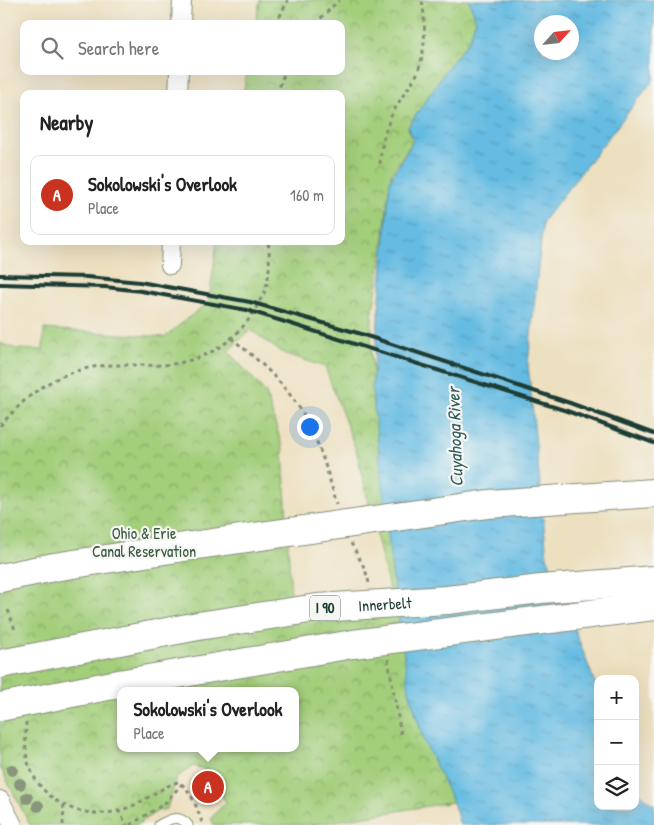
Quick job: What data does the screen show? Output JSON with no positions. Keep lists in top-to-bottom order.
{
  "streets": {
    "highway": ["Innerbelt", "I 90"]
  },
  "water": ["Cuyahoga River"],
  "parks": ["Ohio & Erie Canal Reservation"],
  "north": "top right",
  "page": {
    "search": "Search here",
    "heading": "Nearby",
    "list": [
      {
        "mark": "A",
        "name": "Sokolowski's Overlook",
        "note": "Place",
        "value": "160 m"
      }
    ],
    "map_buttons": ["+", "−"],
    "popup": ["Sokolowski's Overlook", "Place"],
    "pins": "A"
  }
}
